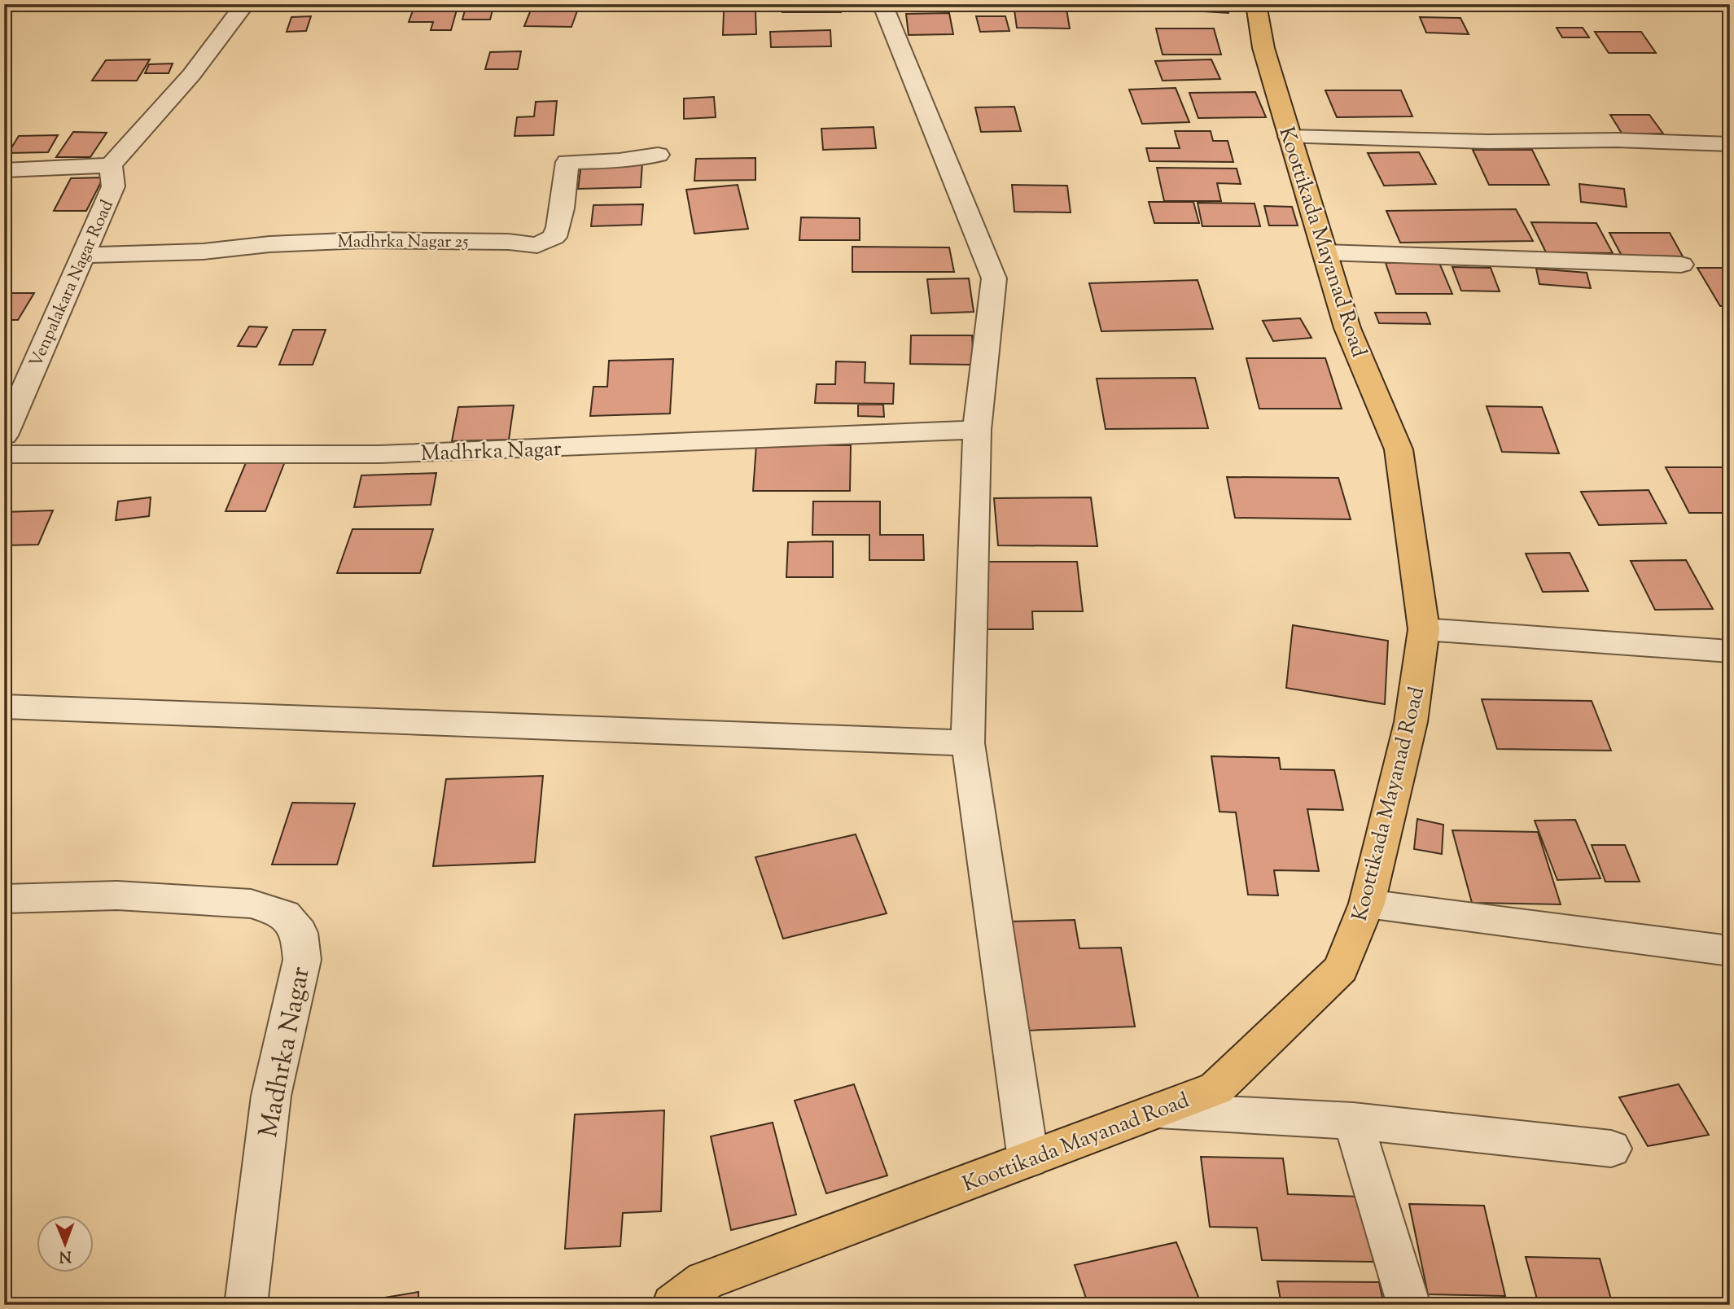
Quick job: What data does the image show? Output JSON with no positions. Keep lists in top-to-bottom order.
{
  "streets": {
    "main road": ["Koottikada Mayanad Road"],
    "street": ["Madhrka Nagar 25", "Venpalakara Nagar Road", "Madhrka Nagar"]
  },
  "crossings": [
    ["Madhrka Nagar 25", "Venpalakara Nagar Road"]
  ],
  "north": "bottom"
}
